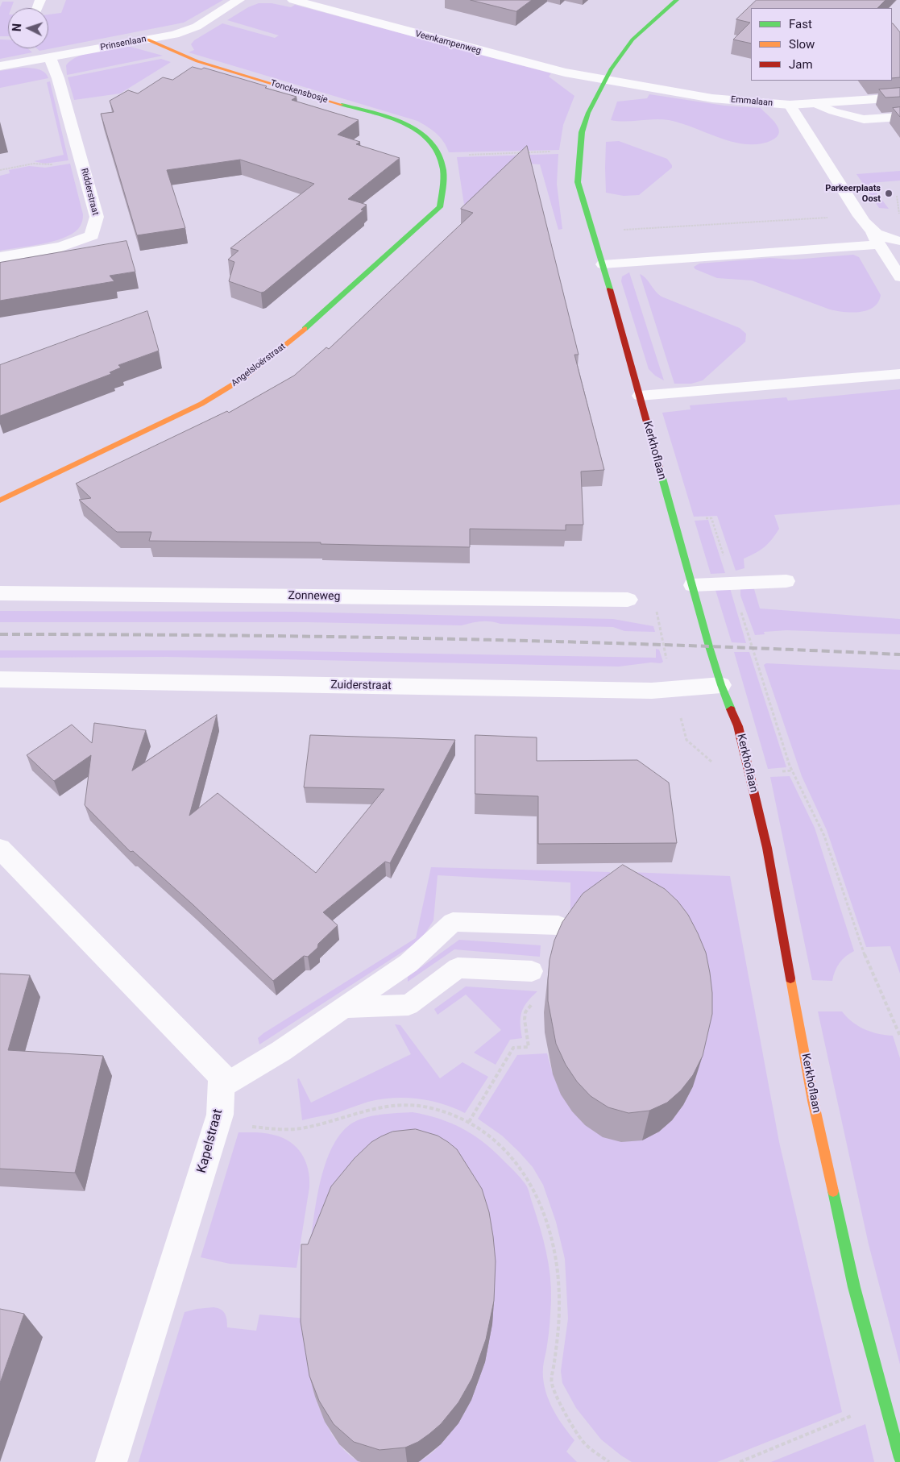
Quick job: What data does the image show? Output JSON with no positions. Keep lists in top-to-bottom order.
{
  "streets": {
    "street": [
      "Veenkampenweg",
      "Prinsenlaan",
      "Tonckensbosje",
      "Emmalaan",
      "Ridderstraat",
      "Angelsloërstraat",
      "Kerkhoflaan",
      "Zonneweg",
      "Zuiderstraat",
      "Kapelstraat"
    ]
  },
  "crossings": [
    ["Veenkampenweg", "Emmalaan"],
    ["Veenkampenweg", "Kerkhoflaan"],
    ["Prinsenlaan", "Tonckensbosje"],
    ["Prinsenlaan", "Ridderstraat"],
    ["Tonckensbosje", "Angelsloërstraat"],
    ["Emmalaan", "Kerkhoflaan"],
    ["Kerkhoflaan", "Zuiderstraat"]
  ],
  "places": ["Parkeerplaats Oost"],
  "legend": ["Fast", "Slow", "Jam"],
  "north": "left"
}
